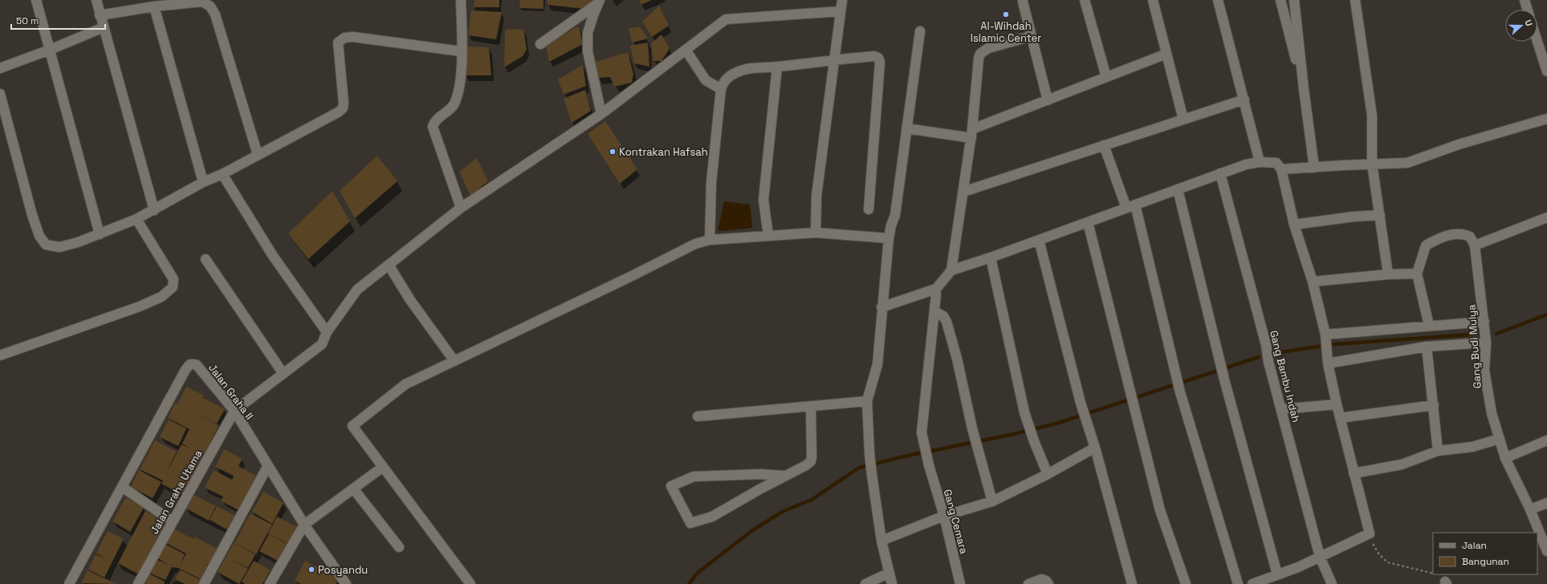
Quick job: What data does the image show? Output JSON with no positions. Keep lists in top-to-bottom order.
{
  "streets": {
    "street": [
      "Gang Budi Mulya",
      "Gang Bambu Indah",
      "Jalan Graha II",
      "Jalan Graha Utama",
      "Gang Cemara"
    ]
  },
  "crossings": [
    ["Jalan Graha II", "Jalan Graha Utama"]
  ],
  "places": ["Al-Wihdah Islamic Center", "Kontrakan Hafsah", "Posyandu"],
  "legend": ["Jalan", "Bangunan"],
  "scale_bar": "50 m",
  "north": "right"
}
